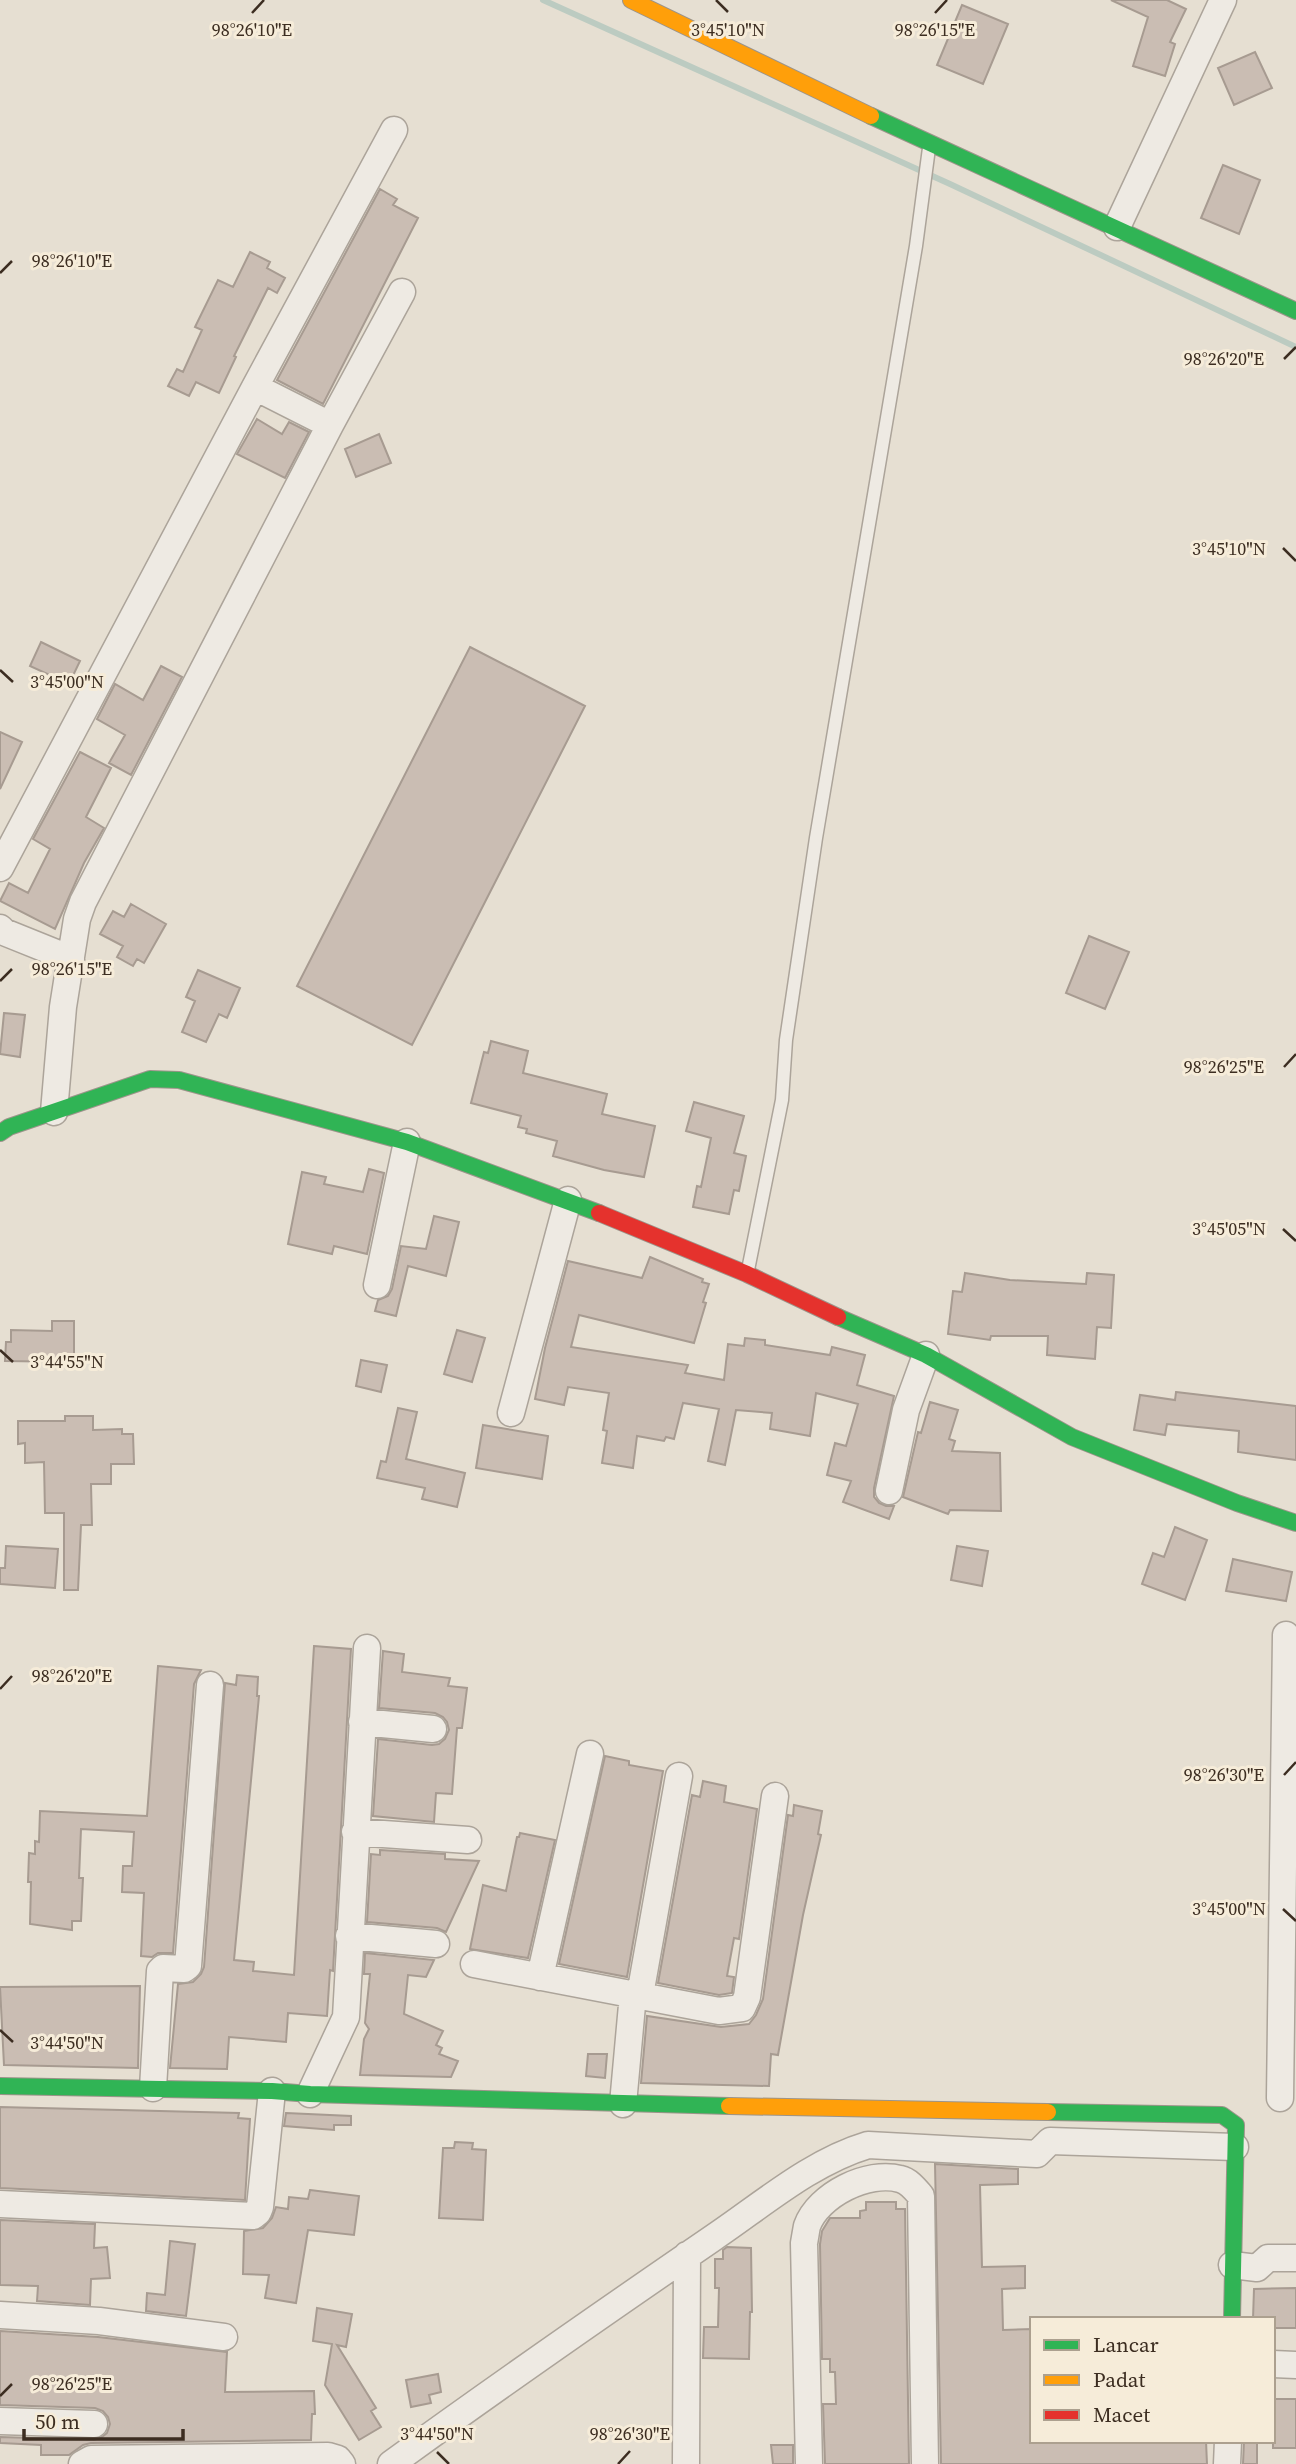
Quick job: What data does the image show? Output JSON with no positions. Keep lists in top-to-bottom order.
{
  "legend": ["Lancar", "Padat", "Macet"],
  "scale_bar": "50 m",
  "coordinates": [
    "3°45'10\"N",
    "98°26'10\"E",
    "98°26'15\"E",
    "98°26'20\"E",
    "3°45'00\"N",
    "98°26'25\"E",
    "3°45'05\"N",
    "3°44'55\"N",
    "98°26'30\"E",
    "3°44'50\"N"
  ]
}
